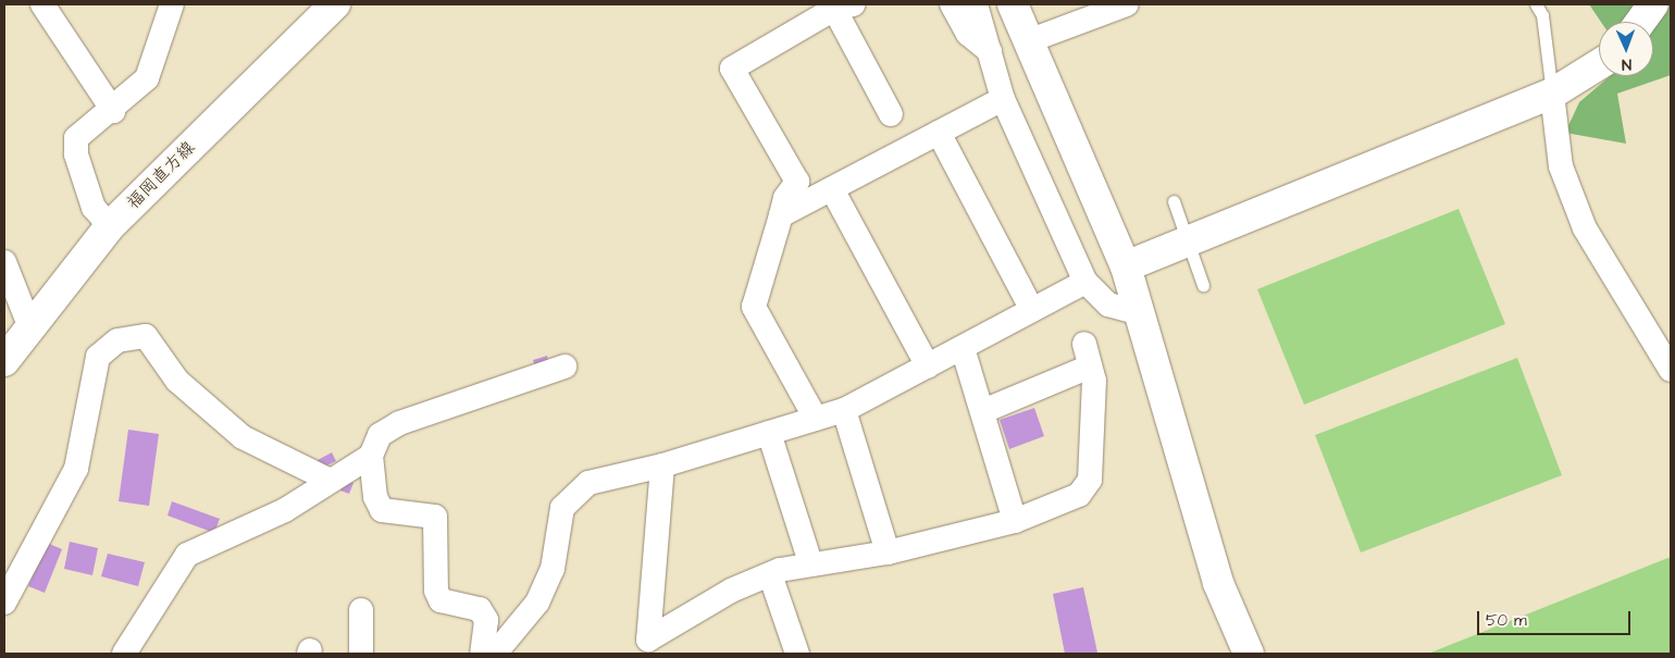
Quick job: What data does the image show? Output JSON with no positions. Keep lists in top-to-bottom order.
{
  "streets": {
    "street": ["福岡直方線"]
  },
  "scale_bar": "50 m",
  "north": "bottom"
}
